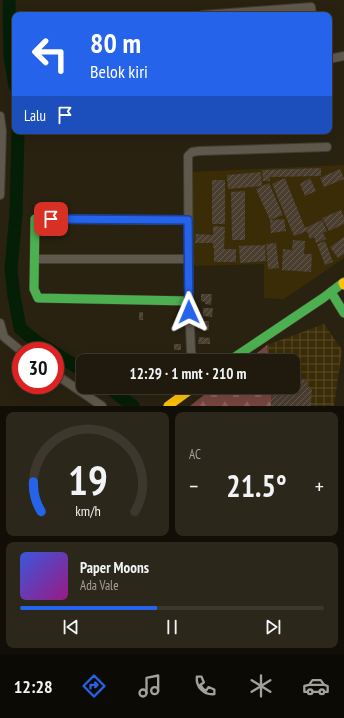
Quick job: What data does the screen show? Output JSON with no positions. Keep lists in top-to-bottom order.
{
  "page": {
    "turn": ["80 m", "Belok kiri"],
    "then": "Lalu",
    "limit": "30",
    "trip": "12:29 · 1 mnt · 210 m",
    "tile": "AC",
    "heat": ["−", "21.5°", "+"],
    "song": ["Paper Moons", "Ada Vale"],
    "tabs": "12:28",
    "gauge": ["19", "km/h"]
  }
}
